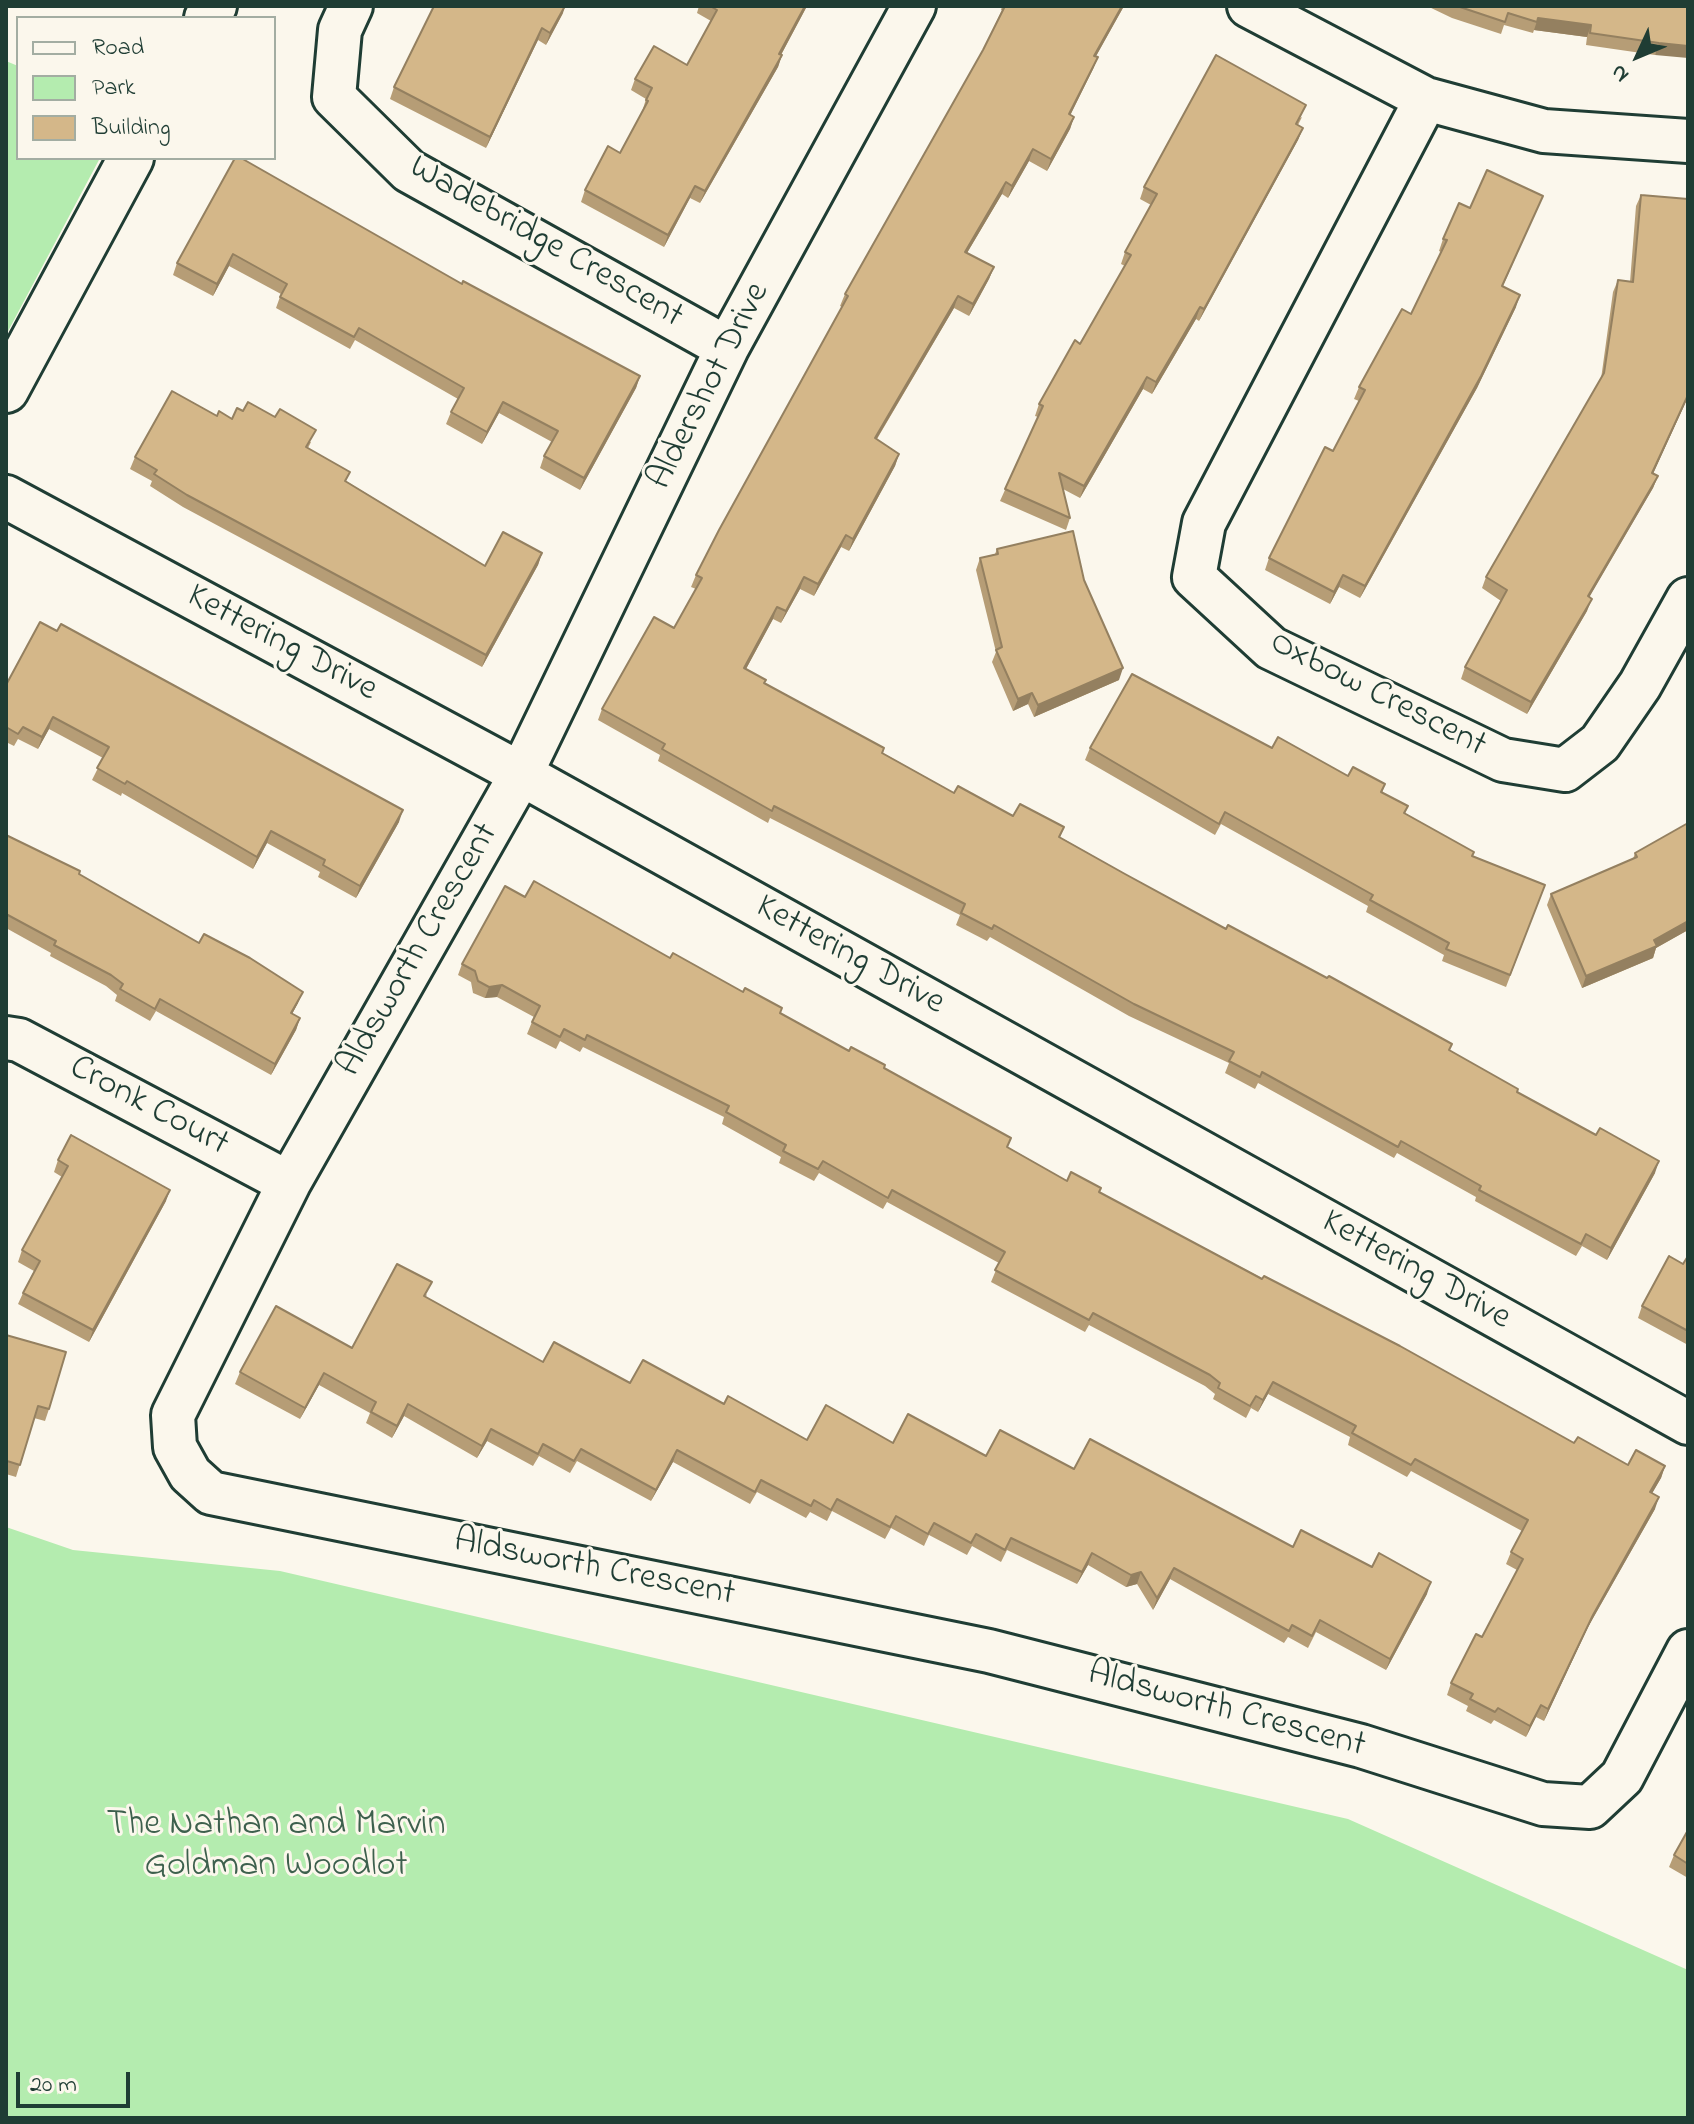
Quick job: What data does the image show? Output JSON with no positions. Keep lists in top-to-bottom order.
{
  "streets": {
    "street": [
      "Wadebridge Crescent",
      "Aldershot Drive",
      "Kettering Drive",
      "Oxbow Crescent",
      "Aldsworth Crescent",
      "Cronk Court"
    ]
  },
  "crossings": [
    ["Wadebridge Crescent", "Aldershot Drive"],
    ["Aldershot Drive", "Kettering Drive"],
    ["Aldershot Drive", "Aldsworth Crescent"],
    ["Kettering Drive", "Aldsworth Crescent"],
    ["Aldsworth Crescent", "Cronk Court"]
  ],
  "parks": ["The Nathan and Marvin Goldman Woodlot"],
  "legend": ["Road", "Park", "Building"],
  "scale_bar": "20 m",
  "north": "bottom left"
}
